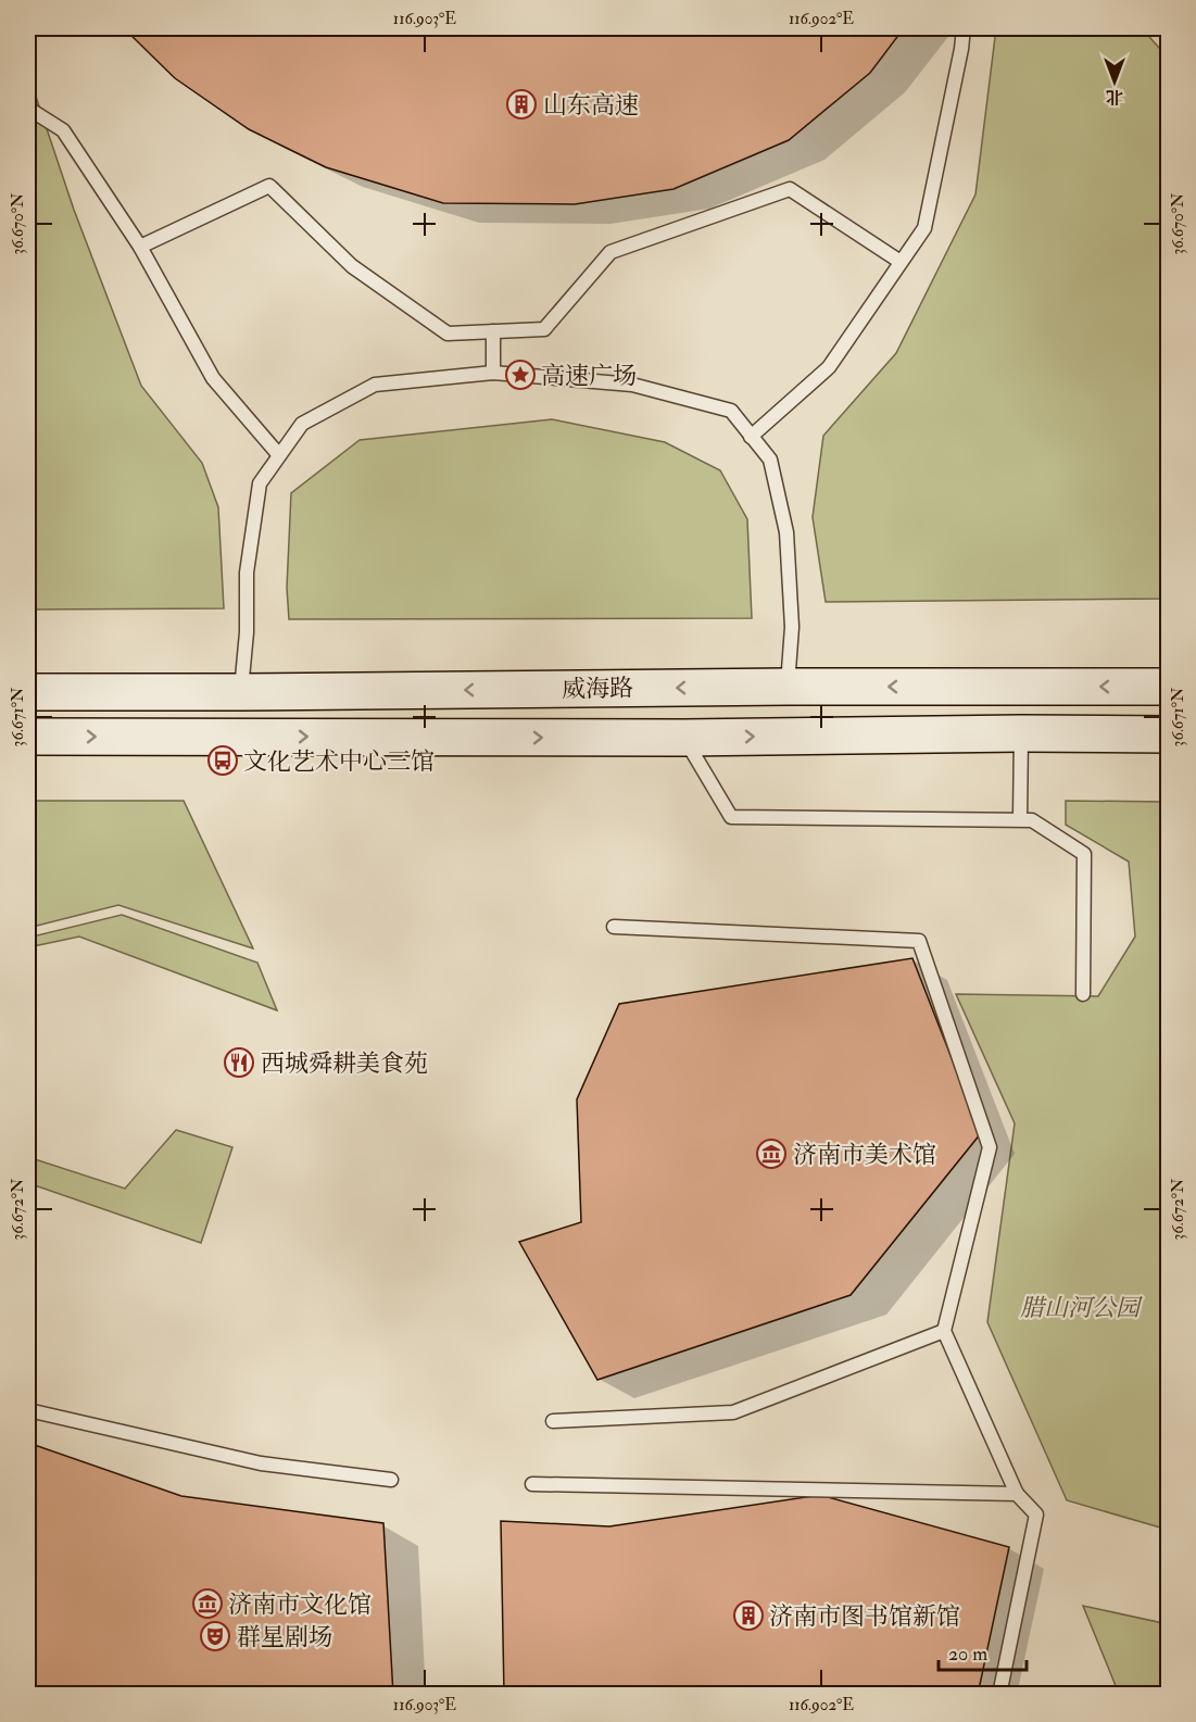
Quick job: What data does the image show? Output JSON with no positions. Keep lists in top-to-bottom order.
{
  "streets": {
    "main road": ["威海路"]
  },
  "parks": ["腊山河公园"],
  "places": {
    "building": ["山东高速", "济南市图书馆新馆"],
    "place": ["高速广场"],
    "bus stop": ["文化艺术中心三馆"],
    "restaurant": ["西城舜耕美食苑"],
    "museum": ["济南市美术馆", "济南市文化馆"],
    "theatre": ["群星剧场"]
  },
  "scale_bar": "20 m",
  "north": "bottom",
  "coordinates": [
    "116.903°E",
    "116.902°E",
    "36.670°N",
    "36.671°N",
    "36.672°N"
  ]
}
